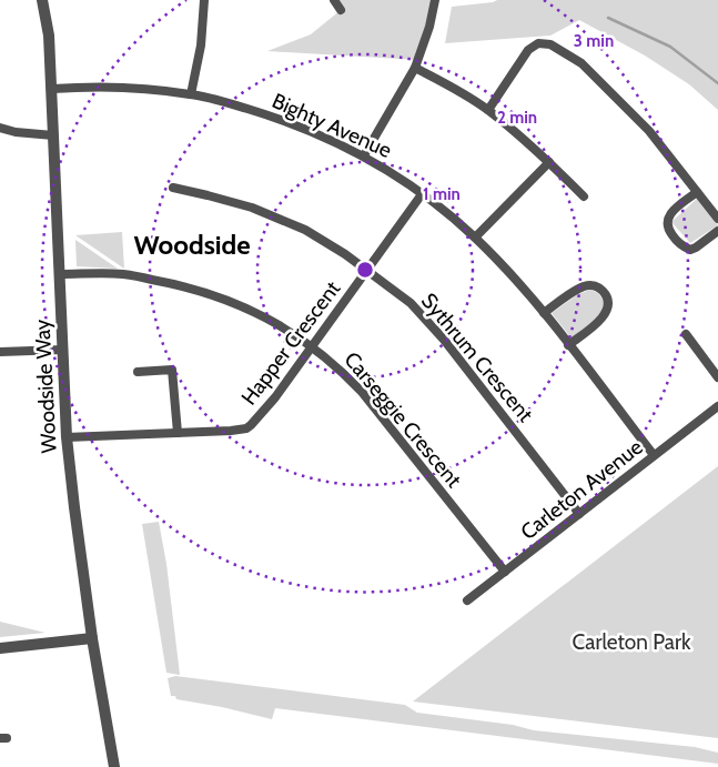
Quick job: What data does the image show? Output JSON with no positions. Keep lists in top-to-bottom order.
{
  "streets": {
    "street": [
      "Bighty Avenue",
      "Happer Crescent",
      "Sythrum Crescent",
      "Woodside Way",
      "Carseggie Crescent",
      "Carleton Avenue"
    ]
  },
  "crossings": [
    ["Bighty Avenue", "Happer Crescent"],
    ["Bighty Avenue", "Woodside Way"],
    ["Bighty Avenue", "Carleton Avenue"],
    ["Happer Crescent", "Sythrum Crescent"],
    ["Happer Crescent", "Woodside Way"],
    ["Happer Crescent", "Carseggie Crescent"],
    ["Sythrum Crescent", "Carleton Avenue"],
    ["Woodside Way", "Carseggie Crescent"],
    ["Carseggie Crescent", "Carleton Avenue"]
  ],
  "districts": ["Woodside"],
  "parks": ["Carleton Park"],
  "rings": ["3 min", "2 min", "1 min"]
}
